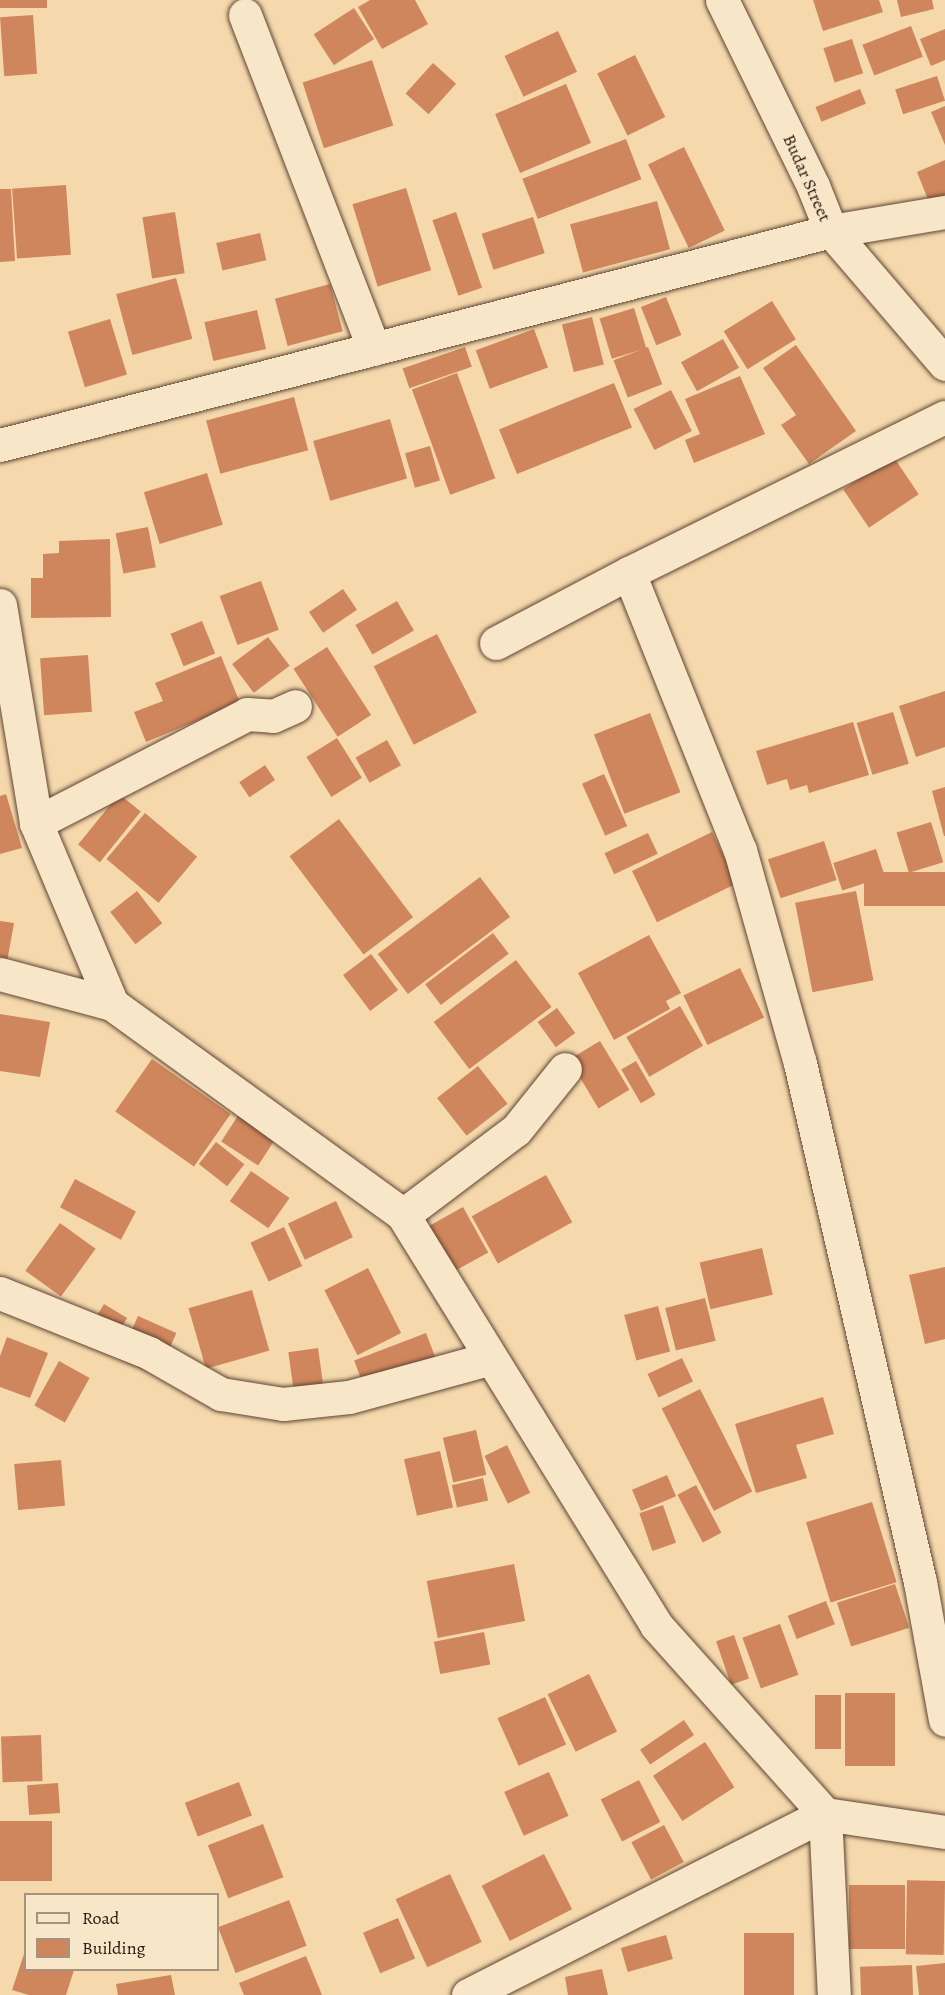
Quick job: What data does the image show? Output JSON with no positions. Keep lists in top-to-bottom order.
{
  "streets": {
    "street": ["Budar Street"]
  },
  "legend": ["Road", "Building"]
}
